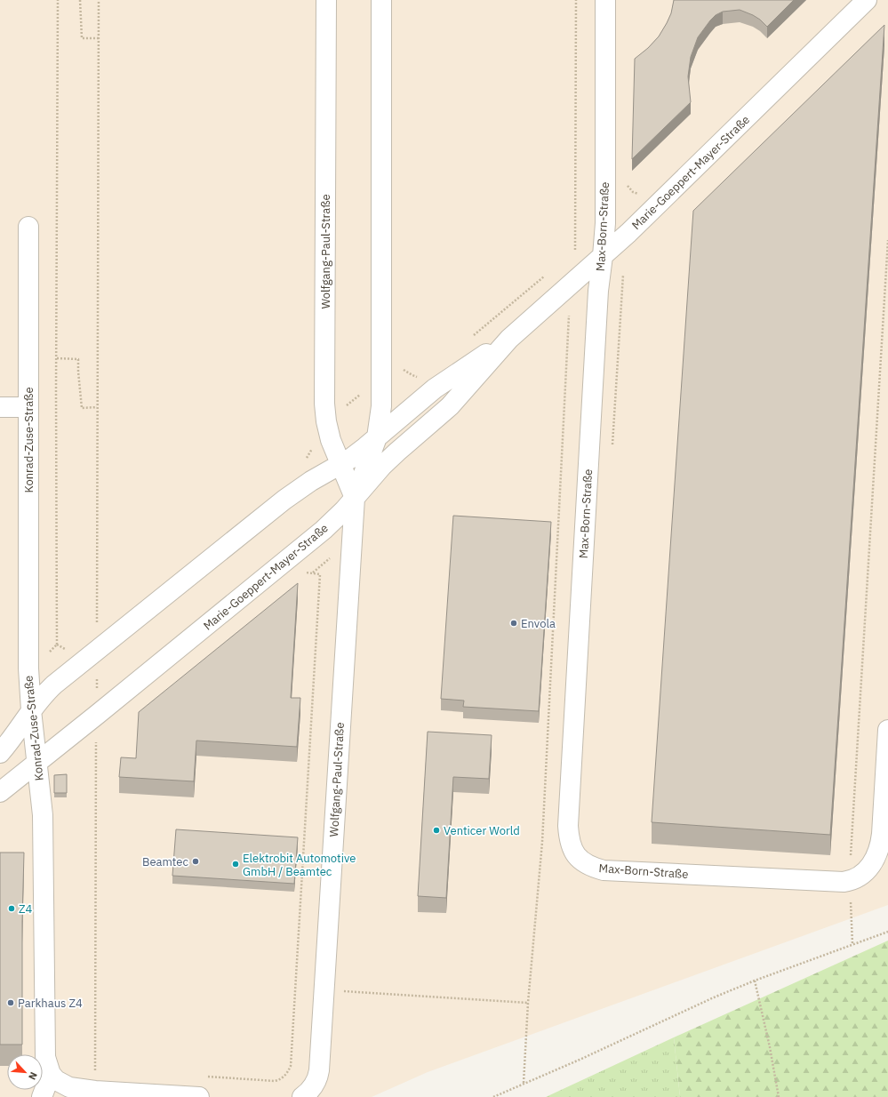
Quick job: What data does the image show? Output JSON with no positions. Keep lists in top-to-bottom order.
{
  "streets": {
    "street": [
      "Marie-Goeppert-Mayer-Straße",
      "Max-Born-Straße",
      "Wolfgang-Paul-Straße",
      "Konrad-Zuse-Straße"
    ]
  },
  "crossings": [
    ["Marie-Goeppert-Mayer-Straße", "Max-Born-Straße"],
    ["Marie-Goeppert-Mayer-Straße", "Wolfgang-Paul-Straße"],
    ["Marie-Goeppert-Mayer-Straße", "Konrad-Zuse-Straße"]
  ],
  "places": [
    "Envola",
    "Venticer World",
    "Beamtec",
    "Elektrobit Automotive GmbH / Beamtec",
    "Z4",
    "Parkhaus Z4"
  ],
  "north": "bottom right"
}
